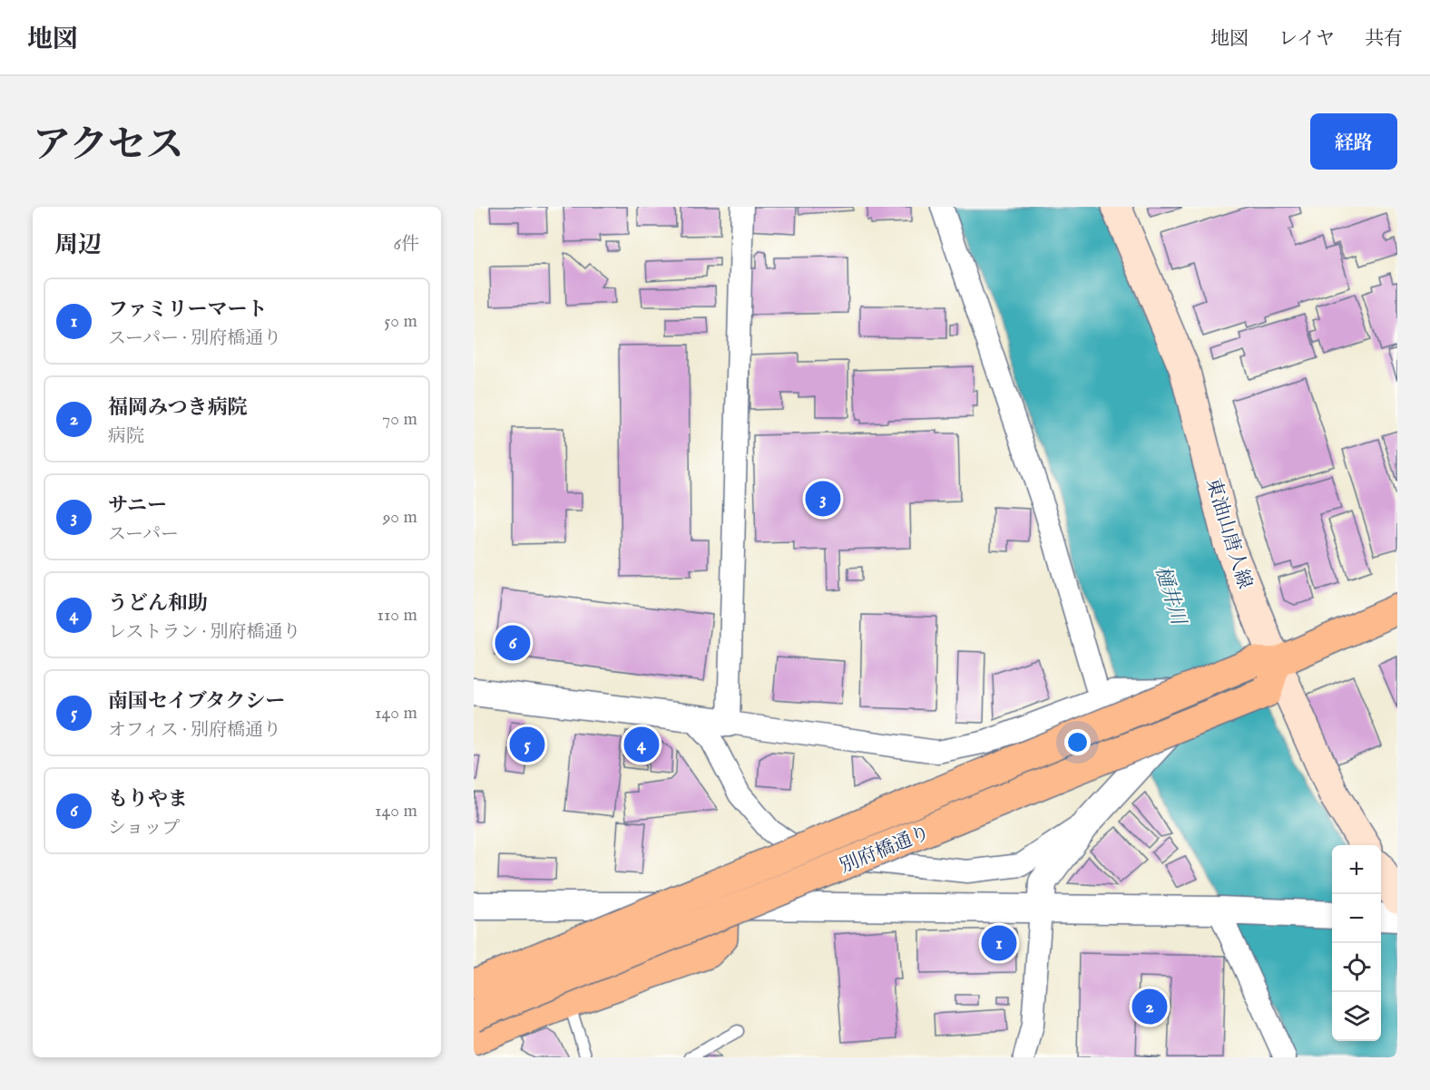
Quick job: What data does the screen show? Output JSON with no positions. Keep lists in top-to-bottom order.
{
  "streets": {
    "highway": ["別府橋通り"],
    "main road": ["東油山唐人線"]
  },
  "crossings": [
    ["東油山唐人線", "別府橋通り"]
  ],
  "water": ["樋井川"],
  "page": {
    "header": "地図",
    "nav": ["地図", "レイヤ", "共有"],
    "title": "アクセス",
    "buttons": "経路",
    "heading": ["周辺", "6件"],
    "list": [
      {
        "mark": "1",
        "name": "ファミリーマート",
        "note": "スーパー · 別府橋通り",
        "value": "50 m"
      },
      {
        "mark": "2",
        "name": "福岡みつき病院",
        "note": "病院",
        "value": "70 m"
      },
      {
        "mark": "3",
        "name": "サニー",
        "note": "スーパー",
        "value": "90 m"
      },
      {
        "mark": "4",
        "name": "うどん和助",
        "note": "レストラン · 別府橋通り",
        "value": "110 m"
      },
      {
        "mark": "5",
        "name": "南国セイブタクシー",
        "note": "オフィス · 別府橋通り",
        "value": "140 m"
      },
      {
        "mark": "6",
        "name": "もりやま",
        "note": "ショップ",
        "value": "140 m"
      }
    ],
    "pins": [
      "3",
      "6",
      "4",
      "5",
      "1",
      "2"
    ],
    "map_buttons": ["+", "−"]
  }
}
